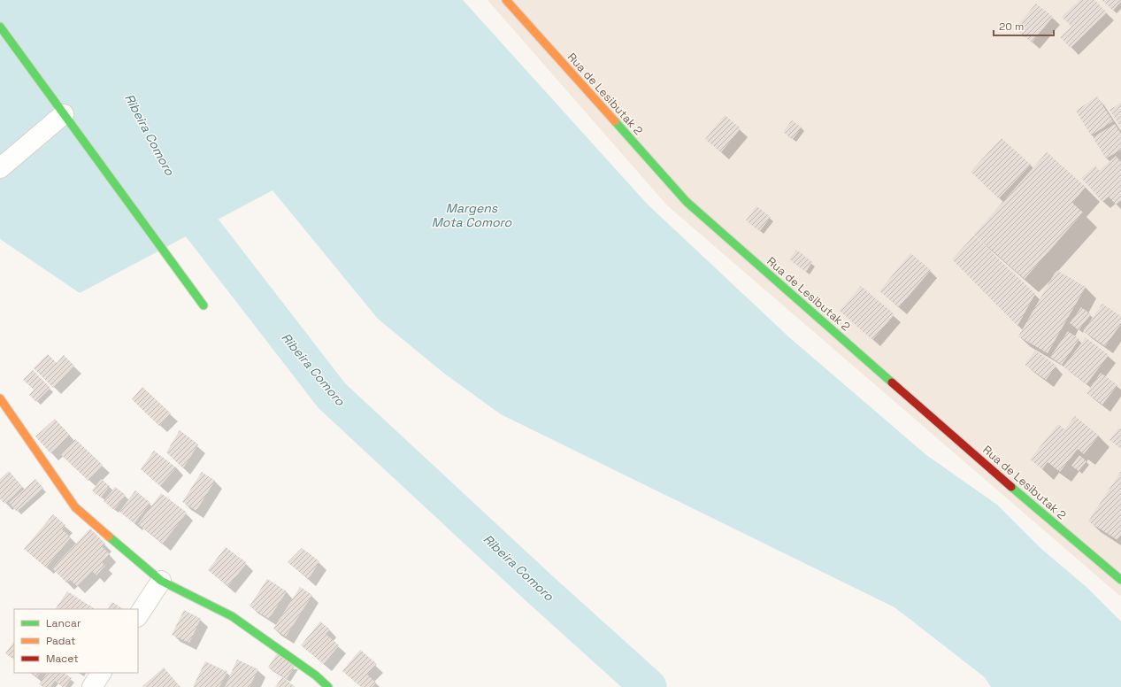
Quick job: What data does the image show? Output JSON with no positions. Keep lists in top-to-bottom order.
{
  "streets": {
    "main road": ["Rua de Lesibutak 2"]
  },
  "water": ["Ribeira Comoro", "Margens Mota Comoro"],
  "legend": ["Lancar", "Padat", "Macet"],
  "scale_bar": "20 m"
}
